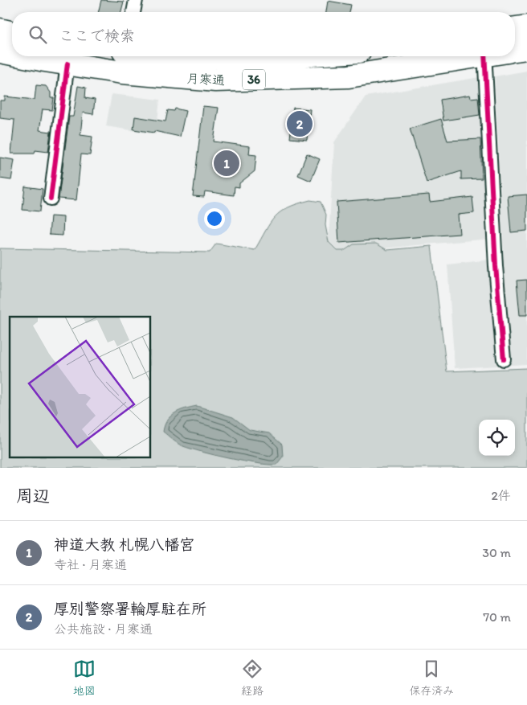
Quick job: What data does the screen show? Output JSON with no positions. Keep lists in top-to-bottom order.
{
  "streets": {
    "highway": ["月寒通", "36"]
  },
  "page": {
    "search": "ここで検索",
    "pins": ["2", "1"],
    "heading": ["周辺", "2件"],
    "list": [
      {
        "mark": "1",
        "name": "神道大教 札幌八幡宮",
        "note": "寺社 · 月寒通",
        "value": "30 m"
      },
      {
        "mark": "2",
        "name": "厚別警察署輪厚駐在所",
        "note": "公共施設 · 月寒通",
        "value": "70 m"
      }
    ],
    "nav": ["地図", "経路", "保存済み"]
  }
}
